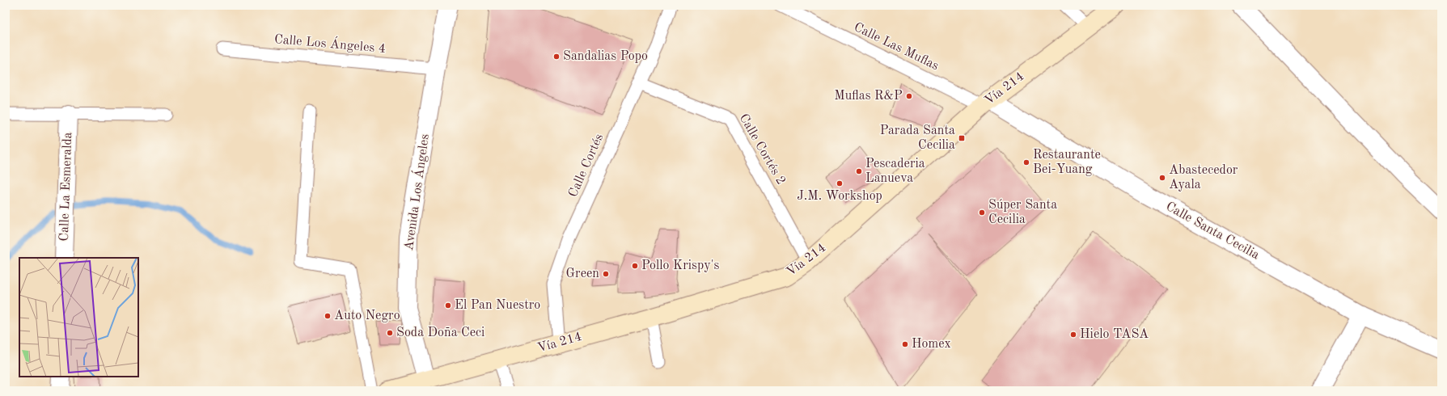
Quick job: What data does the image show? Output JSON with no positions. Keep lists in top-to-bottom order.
{
  "streets": {
    "main road": ["Vía 214"],
    "street": ["Calle La Esmeralda", "Avenida Los Ángeles", "Calle Santa Cecilia"],
    "lane": [
      "Calle Los Ángeles 4",
      "Calle Las Muflas",
      "Calle Cortés 2",
      "Calle Cortés"
    ]
  },
  "crossings": [
    ["Calle Los Ángeles 4", "Avenida Los Ángeles"],
    ["Calle Las Muflas", "Vía 214"],
    ["Calle Las Muflas", "Calle Santa Cecilia"],
    ["Vía 214", "Calle Cortés 2"],
    ["Vía 214", "Calle Cortés"],
    ["Vía 214", "Avenida Los Ángeles"],
    ["Vía 214", "Calle Santa Cecilia"],
    ["Calle Cortés 2", "Calle Cortés"]
  ],
  "places": {
    "other": [
      "Sandalias Popo",
      "Muflas R&P",
      "Restaurante Bei-Yuang",
      "Pescaderia Lanueva",
      "Abastecedor Ayala",
      "J.M. Workshop",
      "Súper Santa Cecilia",
      "Pollo Krispy's",
      "Green",
      "El Pan Nuestro",
      "Auto Negro",
      "Soda Doña Ceci",
      "Hielo TASA",
      "Homex"
    ],
    "transit": ["Parada Santa Cecilia"]
  }
}
